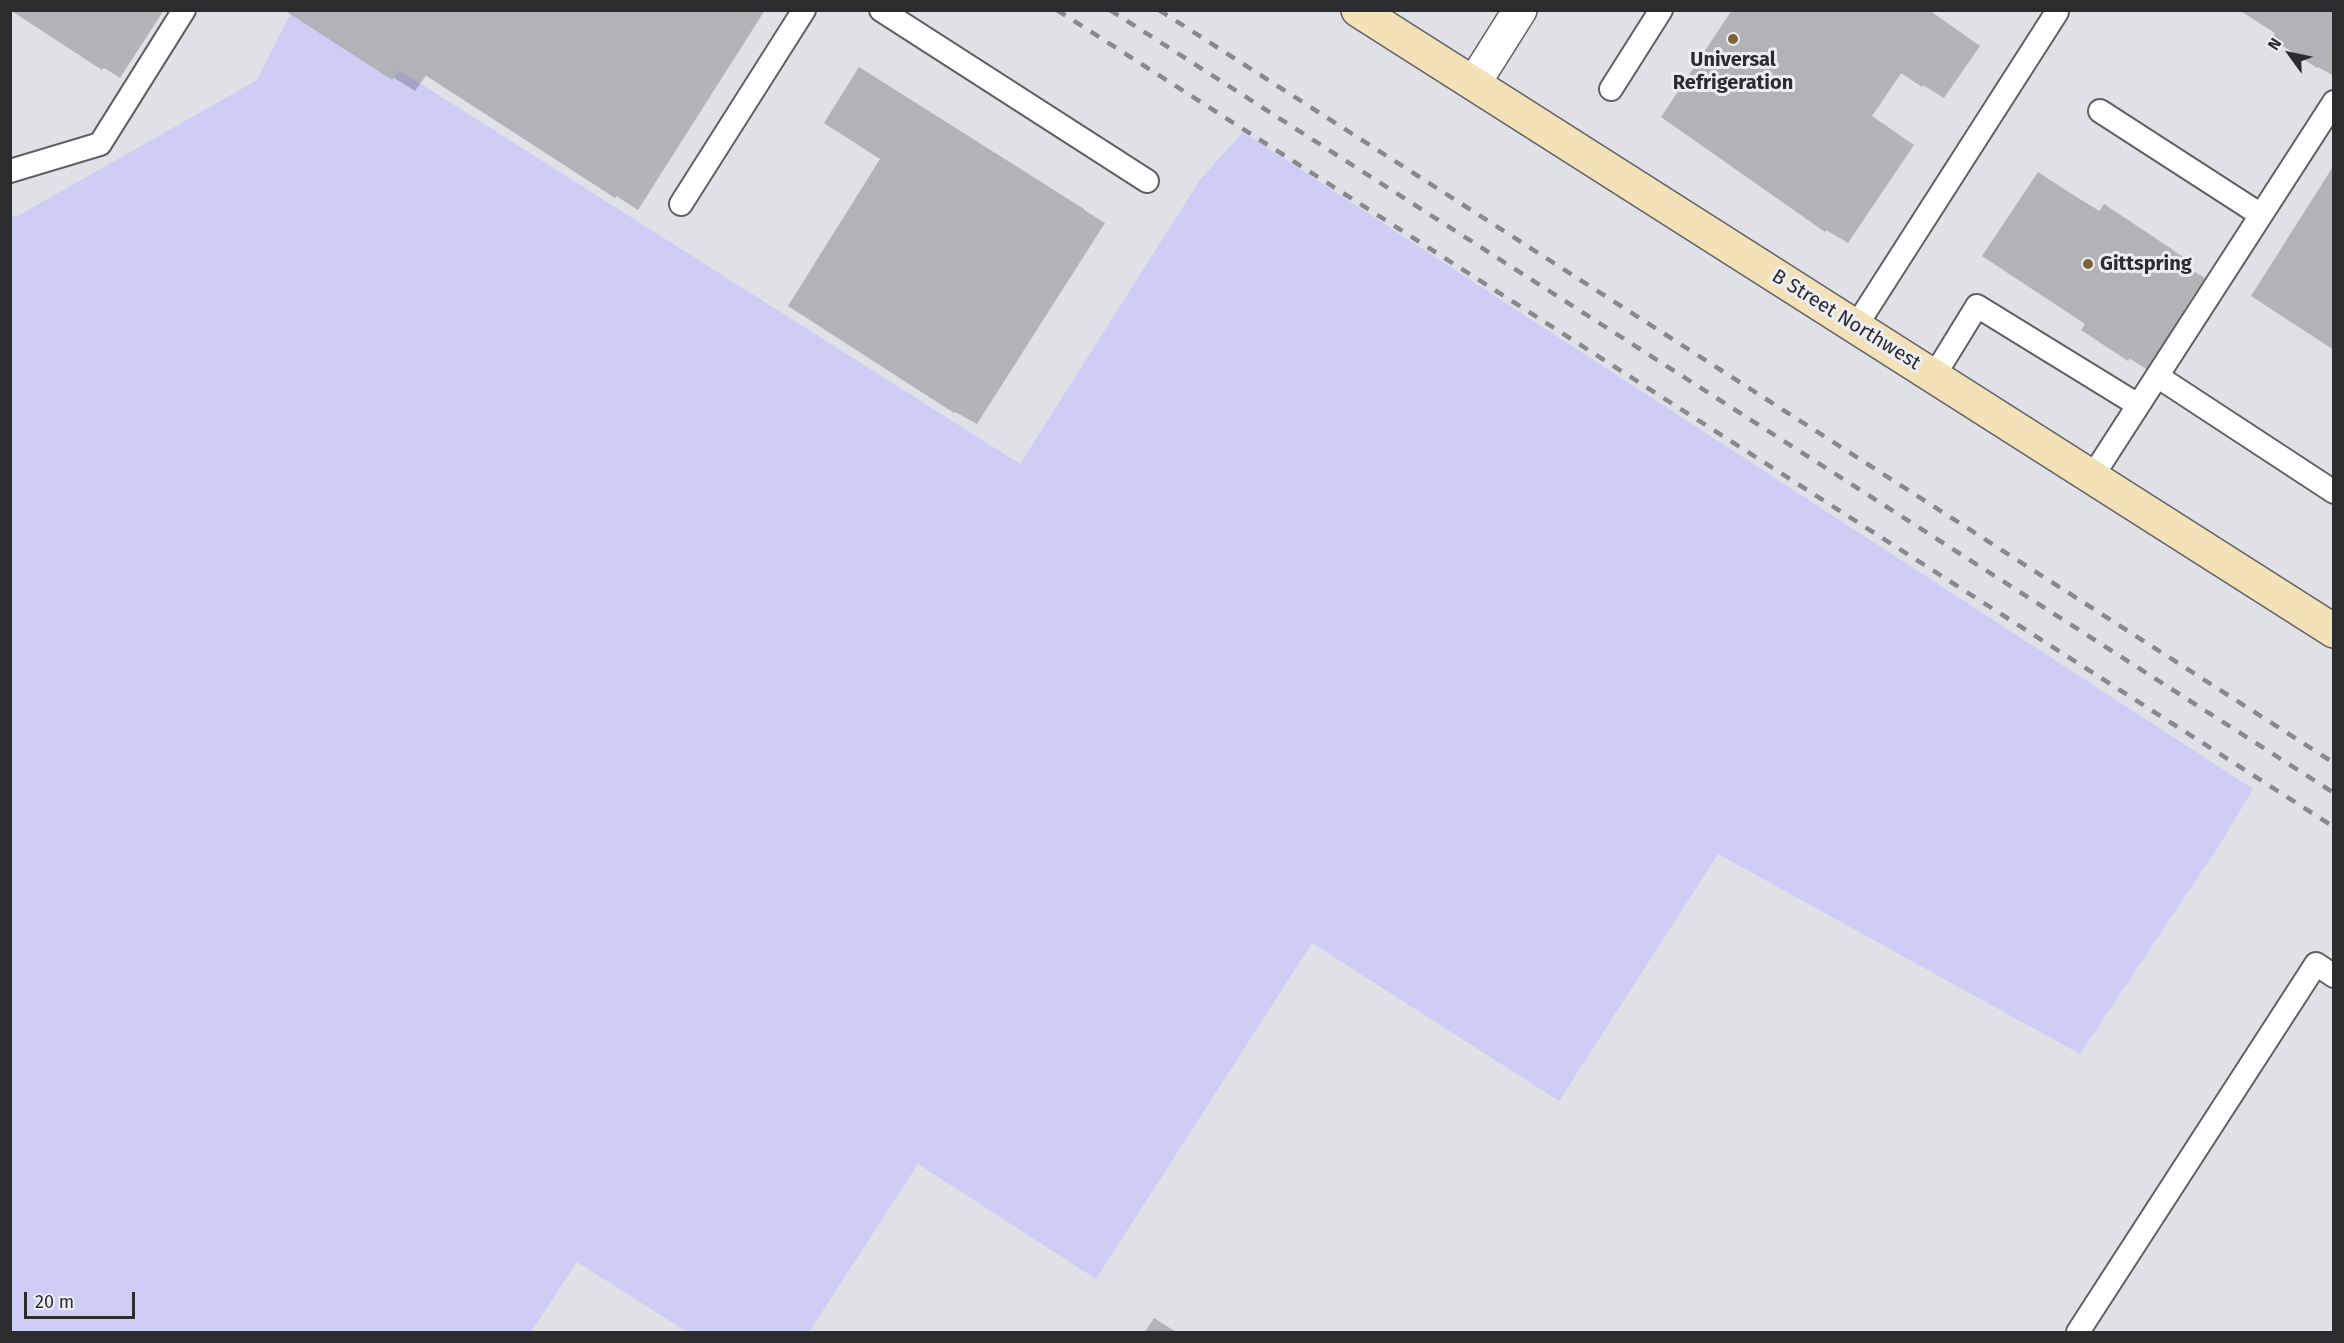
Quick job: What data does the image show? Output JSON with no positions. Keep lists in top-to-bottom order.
{
  "streets": {
    "street": ["B Street Northwest"]
  },
  "places": ["Universal Refrigeration", "Gittspring"],
  "scale_bar": "20 m",
  "north": "top left"
}
